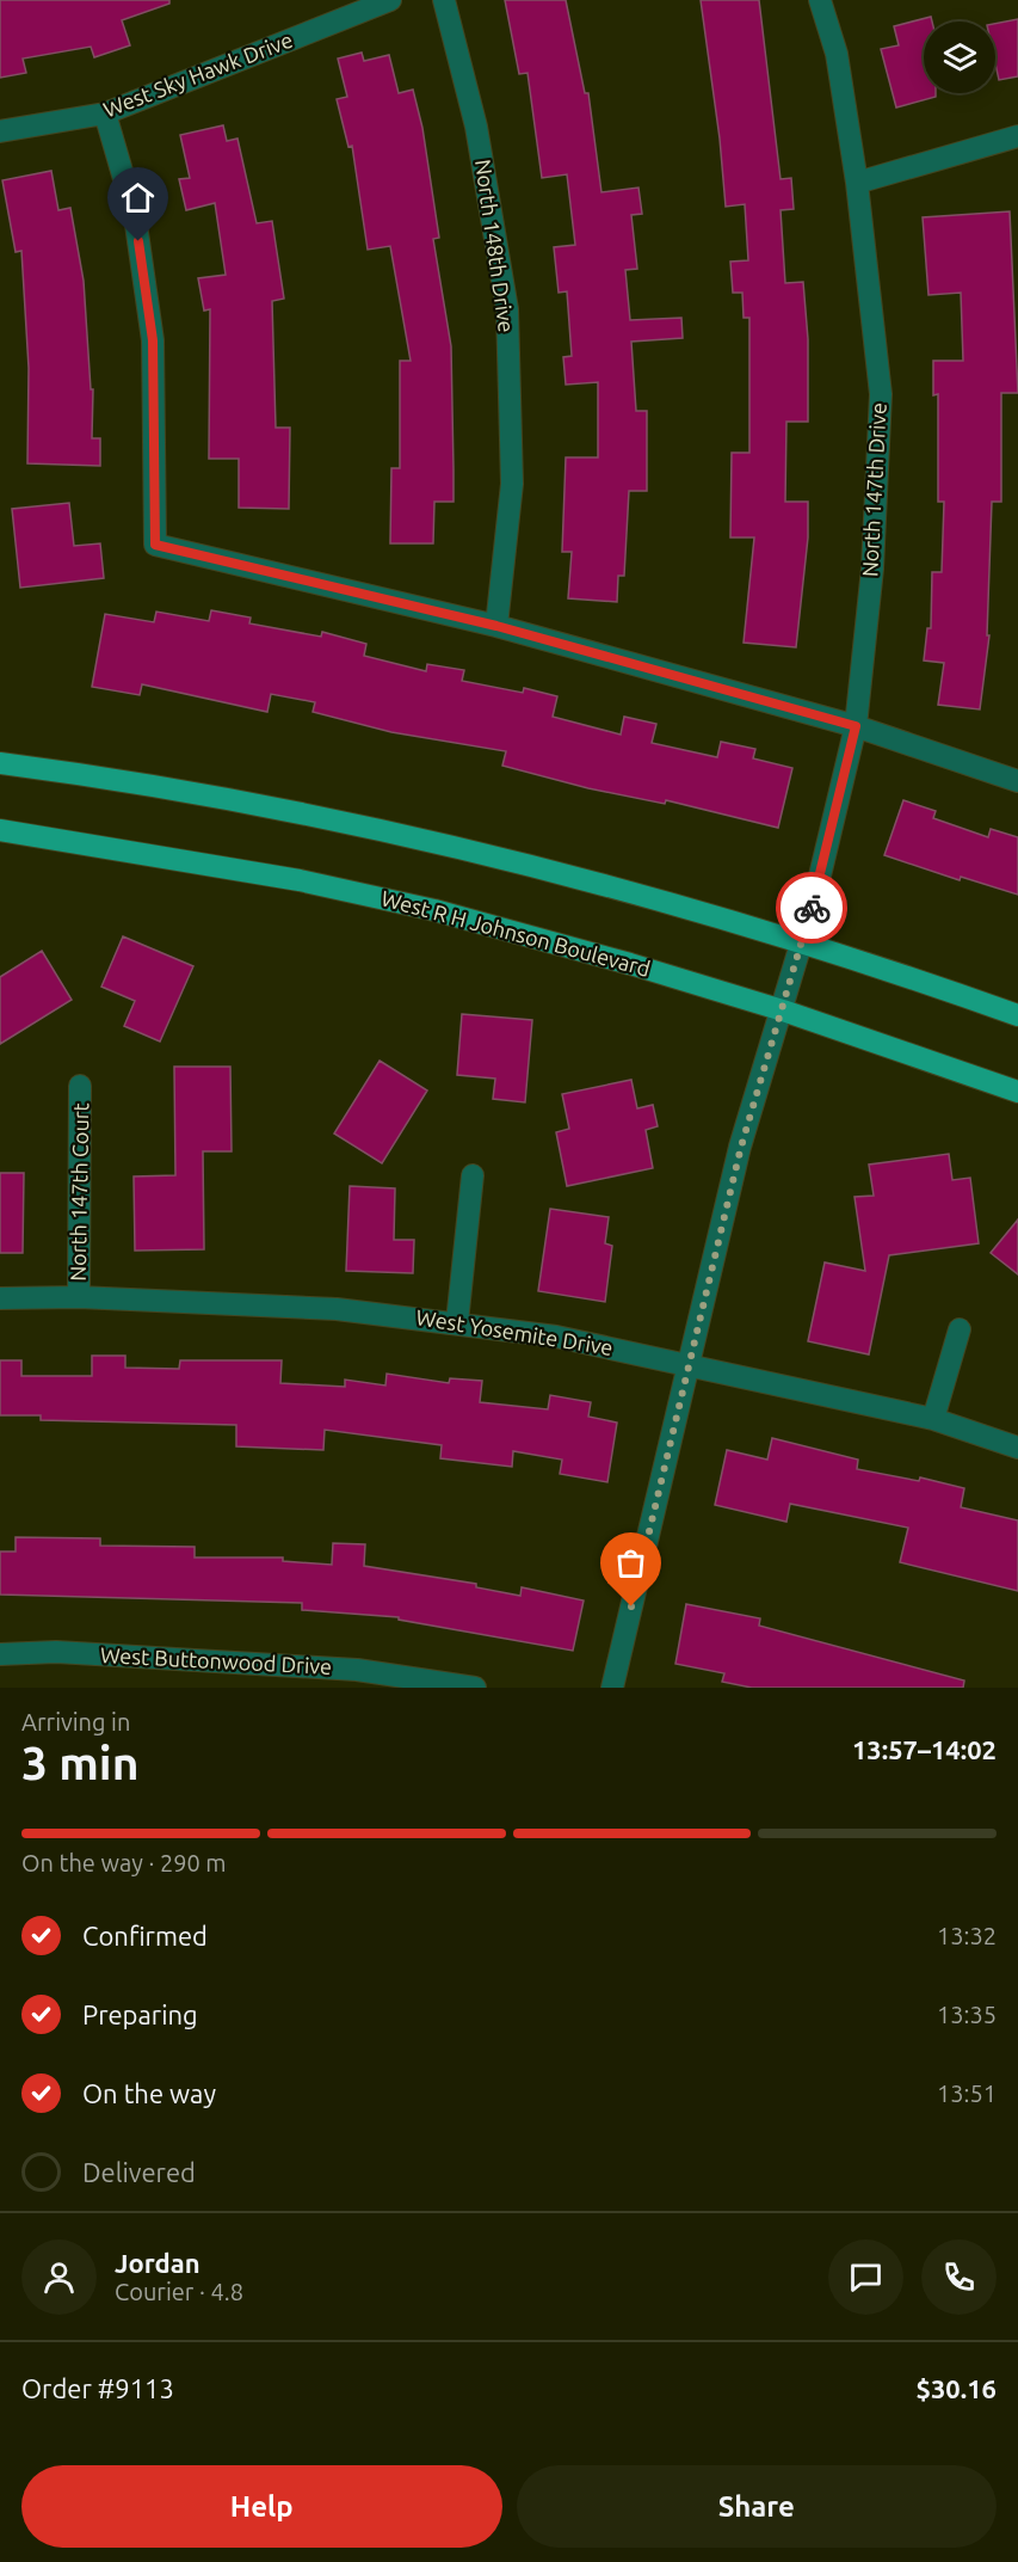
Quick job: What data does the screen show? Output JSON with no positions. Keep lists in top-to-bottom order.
{
  "streets": {
    "main road": ["West R H Johnson Boulevard"],
    "street": [
      "West Sky Hawk Drive",
      "North 148th Drive",
      "North 147th Drive",
      "North 147th Court",
      "West Yosemite Drive",
      "West Buttonwood Drive"
    ]
  },
  "crossings": [
    ["North 147th Drive", "West R H Johnson Boulevard"],
    ["North 147th Drive", "West Yosemite Drive"],
    ["North 147th Court", "West Yosemite Drive"]
  ],
  "page": {
    "heading": ["3 min", "Arriving in", "13:57–14:02"],
    "panel": [
      "Jordan",
      "Courier · 4.8",
      "Order #9113",
      "$30.16"
    ],
    "bar": "On the way · 290 m",
    "list": [
      ["Confirmed", "13:32"],
      ["Preparing", "13:35"],
      ["On the way", "13:51"],
      "Delivered"
    ],
    "buttons": ["Help", "Share"]
  }
}
